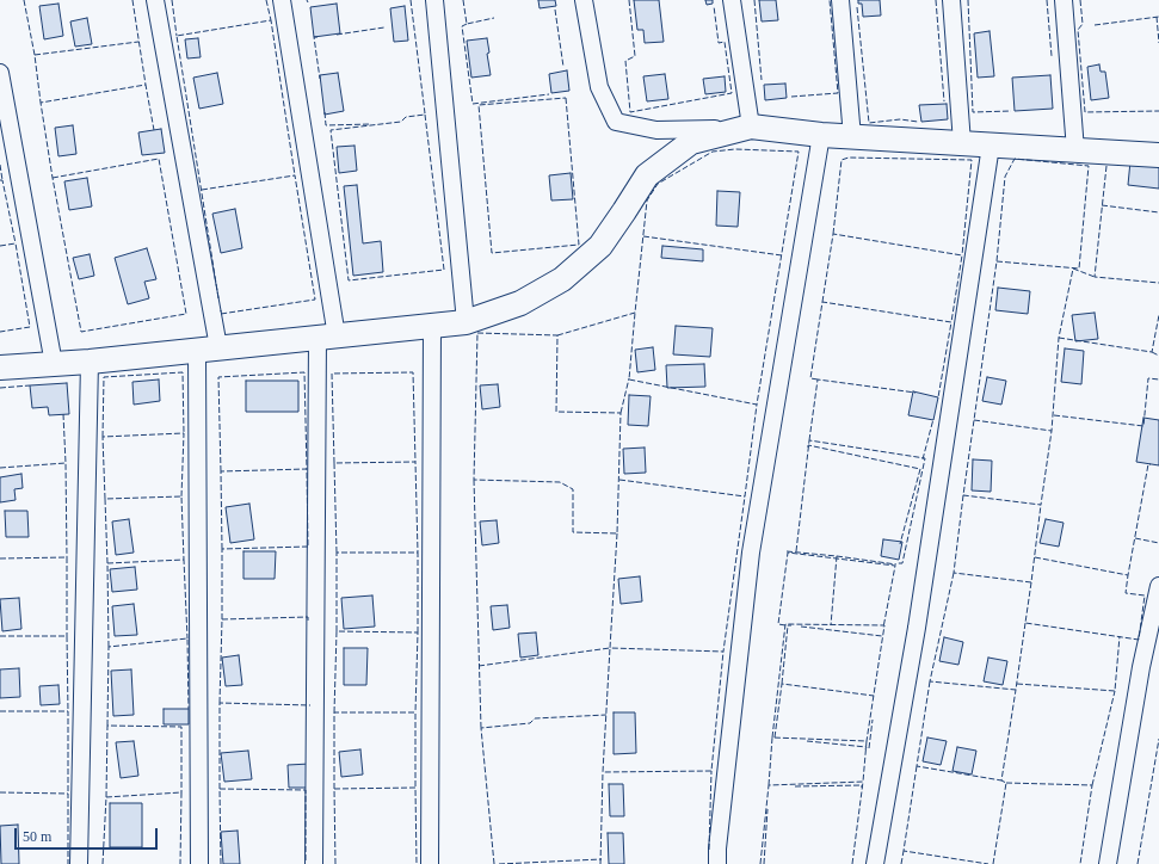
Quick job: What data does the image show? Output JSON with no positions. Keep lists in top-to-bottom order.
{
  "scale_bar": "50 m"
}
